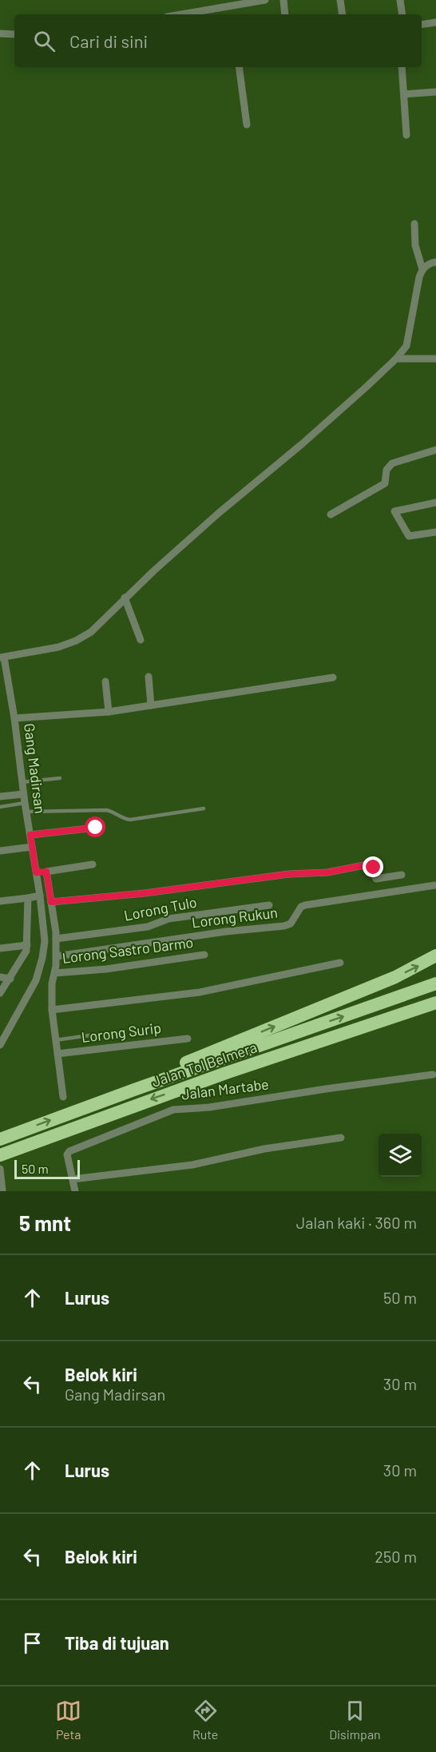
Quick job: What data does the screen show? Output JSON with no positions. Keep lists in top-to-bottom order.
{
  "streets": {
    "highway": ["Jalan Tol Belmera"],
    "street": [
      "Gang Madirsan",
      "Lorong Tulo",
      "Lorong Rukun",
      "Lorong Sastro Darmo",
      "Lorong Surip",
      "Jalan Martabe"
    ]
  },
  "scale_bar": "50 m",
  "page": {
    "search": "Cari di sini",
    "scale": "50 m",
    "heading": ["5 mnt", "Jalan kaki · 360 m"],
    "list": [
      ["Lurus", "50 m"],
      ["Belok kiri", "Gang Madirsan", "30 m"],
      ["Lurus", "30 m"],
      ["Belok kiri", "250 m"],
      "Tiba di tujuan"
    ],
    "nav": ["Peta", "Rute", "Disimpan"]
  }
}
